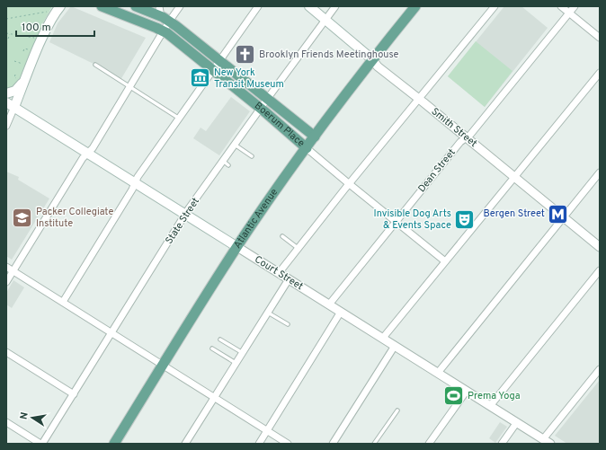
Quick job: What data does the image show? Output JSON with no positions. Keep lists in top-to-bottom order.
{
  "streets": {
    "main road": [
      "Boerum Place",
      "Smith Street",
      "Atlantic Avenue",
      "Court Street"
    ],
    "street": ["Dean Street", "State Street"]
  },
  "crossings": [
    ["Boerum Place", "Dean Street"],
    ["Boerum Place", "Atlantic Avenue"],
    ["Boerum Place", "State Street"],
    ["Smith Street", "Dean Street"],
    ["Smith Street", "Atlantic Avenue"],
    ["Smith Street", "State Street"],
    ["Dean Street", "Court Street"],
    ["Atlantic Avenue", "Court Street"],
    ["State Street", "Court Street"]
  ],
  "places": {
    "church": ["Brooklyn Friends Meetinghouse"],
    "museum": ["New York Transit Museum"],
    "metro station": ["Bergen Street"],
    "school or university": ["Packer Collegiate Institute"],
    "theatre": ["Invisible Dog Arts & Events Space"],
    "sports": ["Prema Yoga"]
  },
  "scale_bar": "100 m",
  "north": "left"
}
